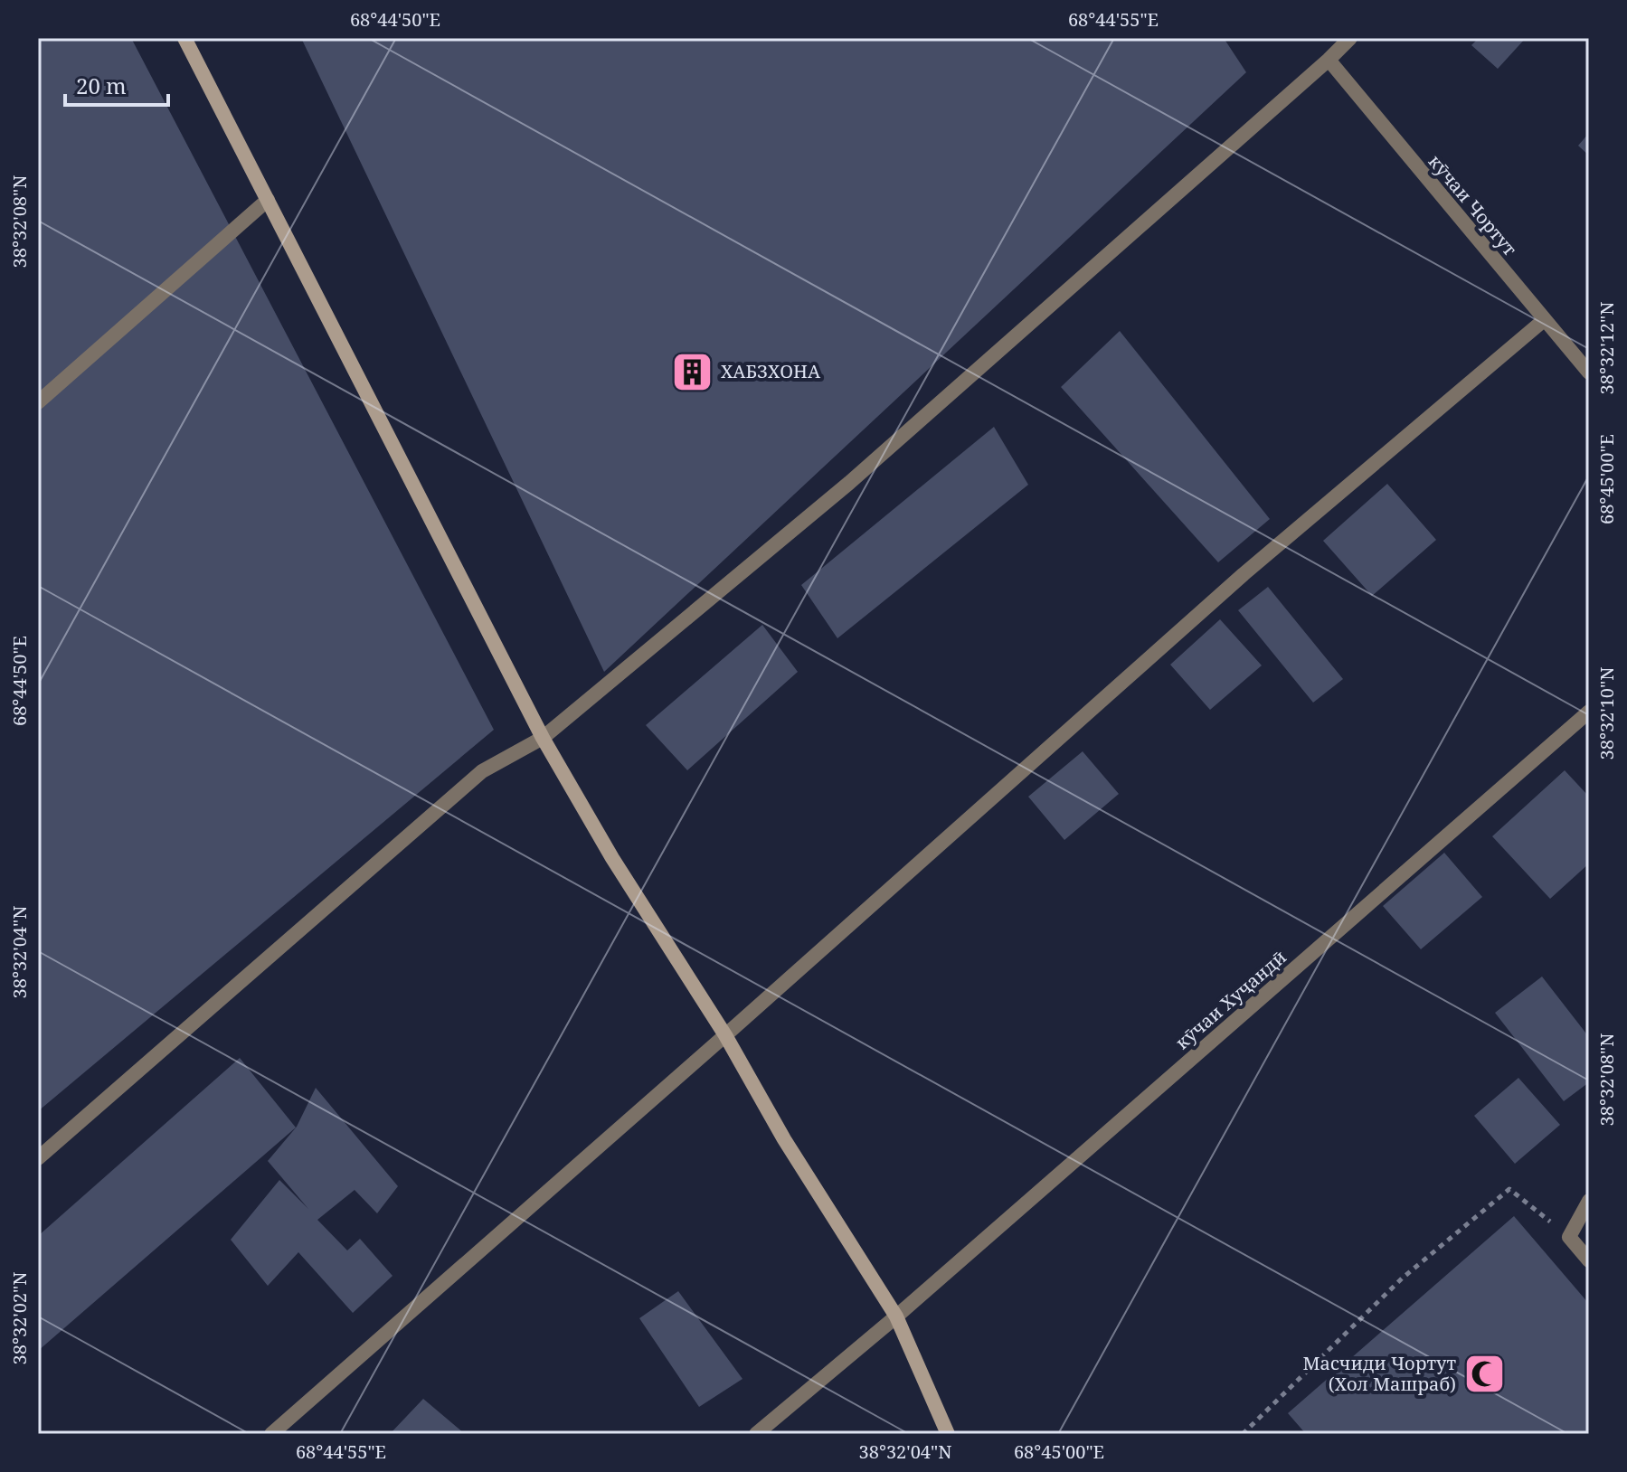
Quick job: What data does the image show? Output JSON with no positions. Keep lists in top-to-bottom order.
{
  "streets": {
    "street": ["кӯчаи Чортут", "кӯчаи Хуҷандӣ"]
  },
  "places": {
    "building": ["ХАБЗХОНА"],
    "mosque": ["Масчиди Чортут (Хол Машраб)"]
  },
  "scale_bar": "20 m",
  "coordinates": [
    "68°44'50\"E",
    "68°44'55\"E",
    "38°32'08\"N",
    "38°32'12\"N",
    "68°45'00\"E",
    "38°32'10\"N",
    "38°32'04\"N",
    "38°32'02\"N"
  ]
}
